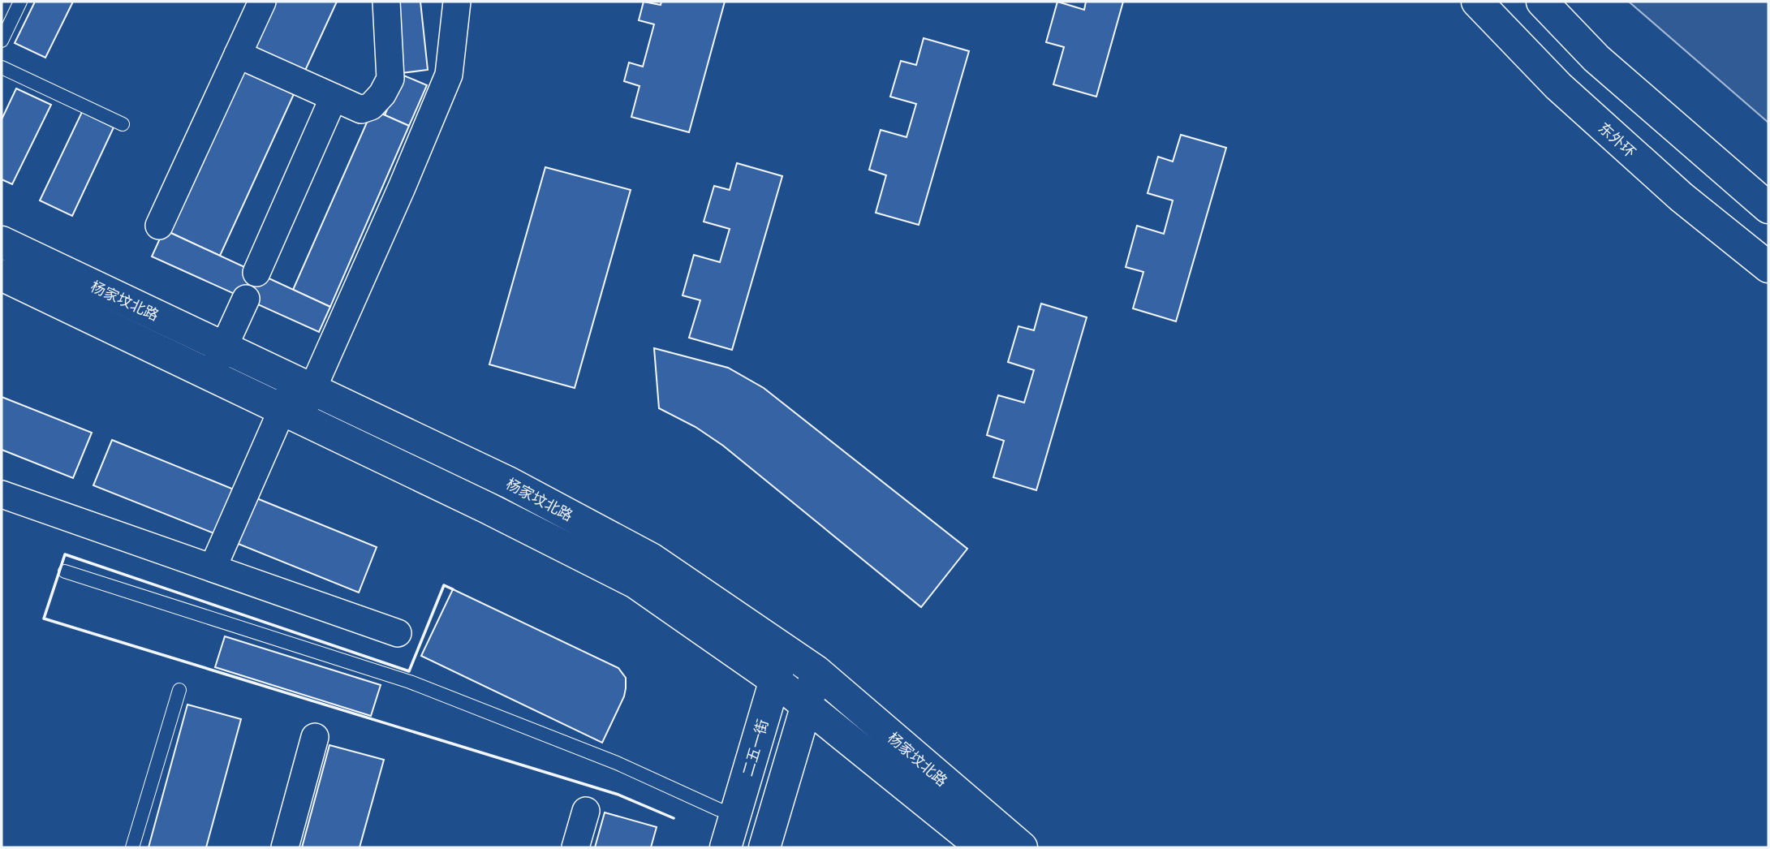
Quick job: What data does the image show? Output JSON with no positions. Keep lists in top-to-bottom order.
{
  "streets": {
    "main road": ["东外环", "杨家坟北路", "二五一街"]
  },
  "crossings": [
    ["杨家坟北路", "二五一街"]
  ]
}
